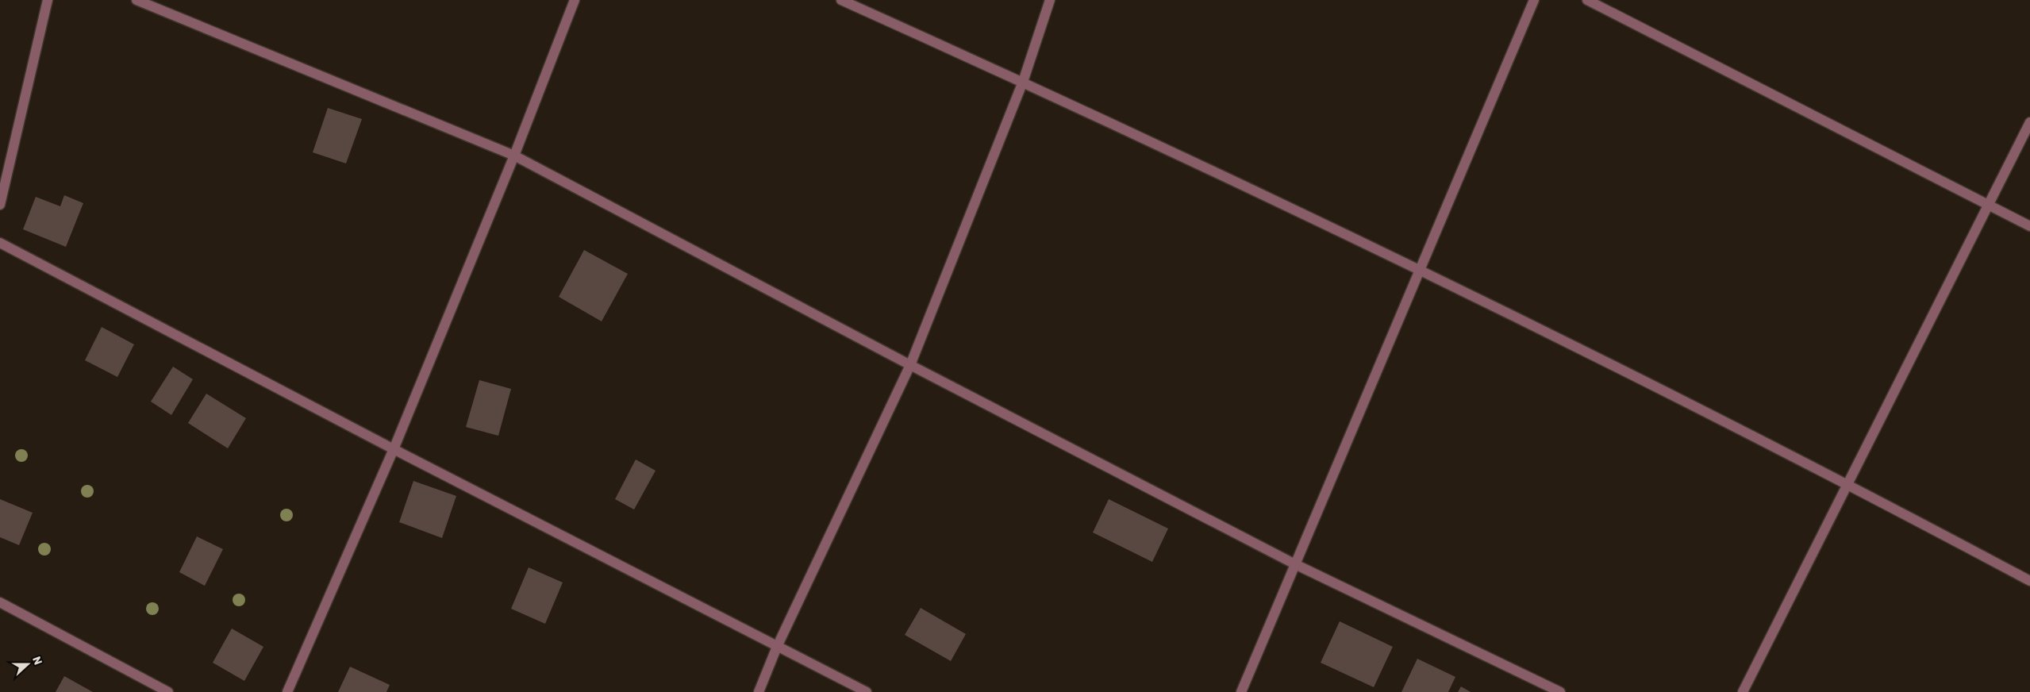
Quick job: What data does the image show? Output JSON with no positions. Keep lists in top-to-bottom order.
{
  "north": "right"
}
